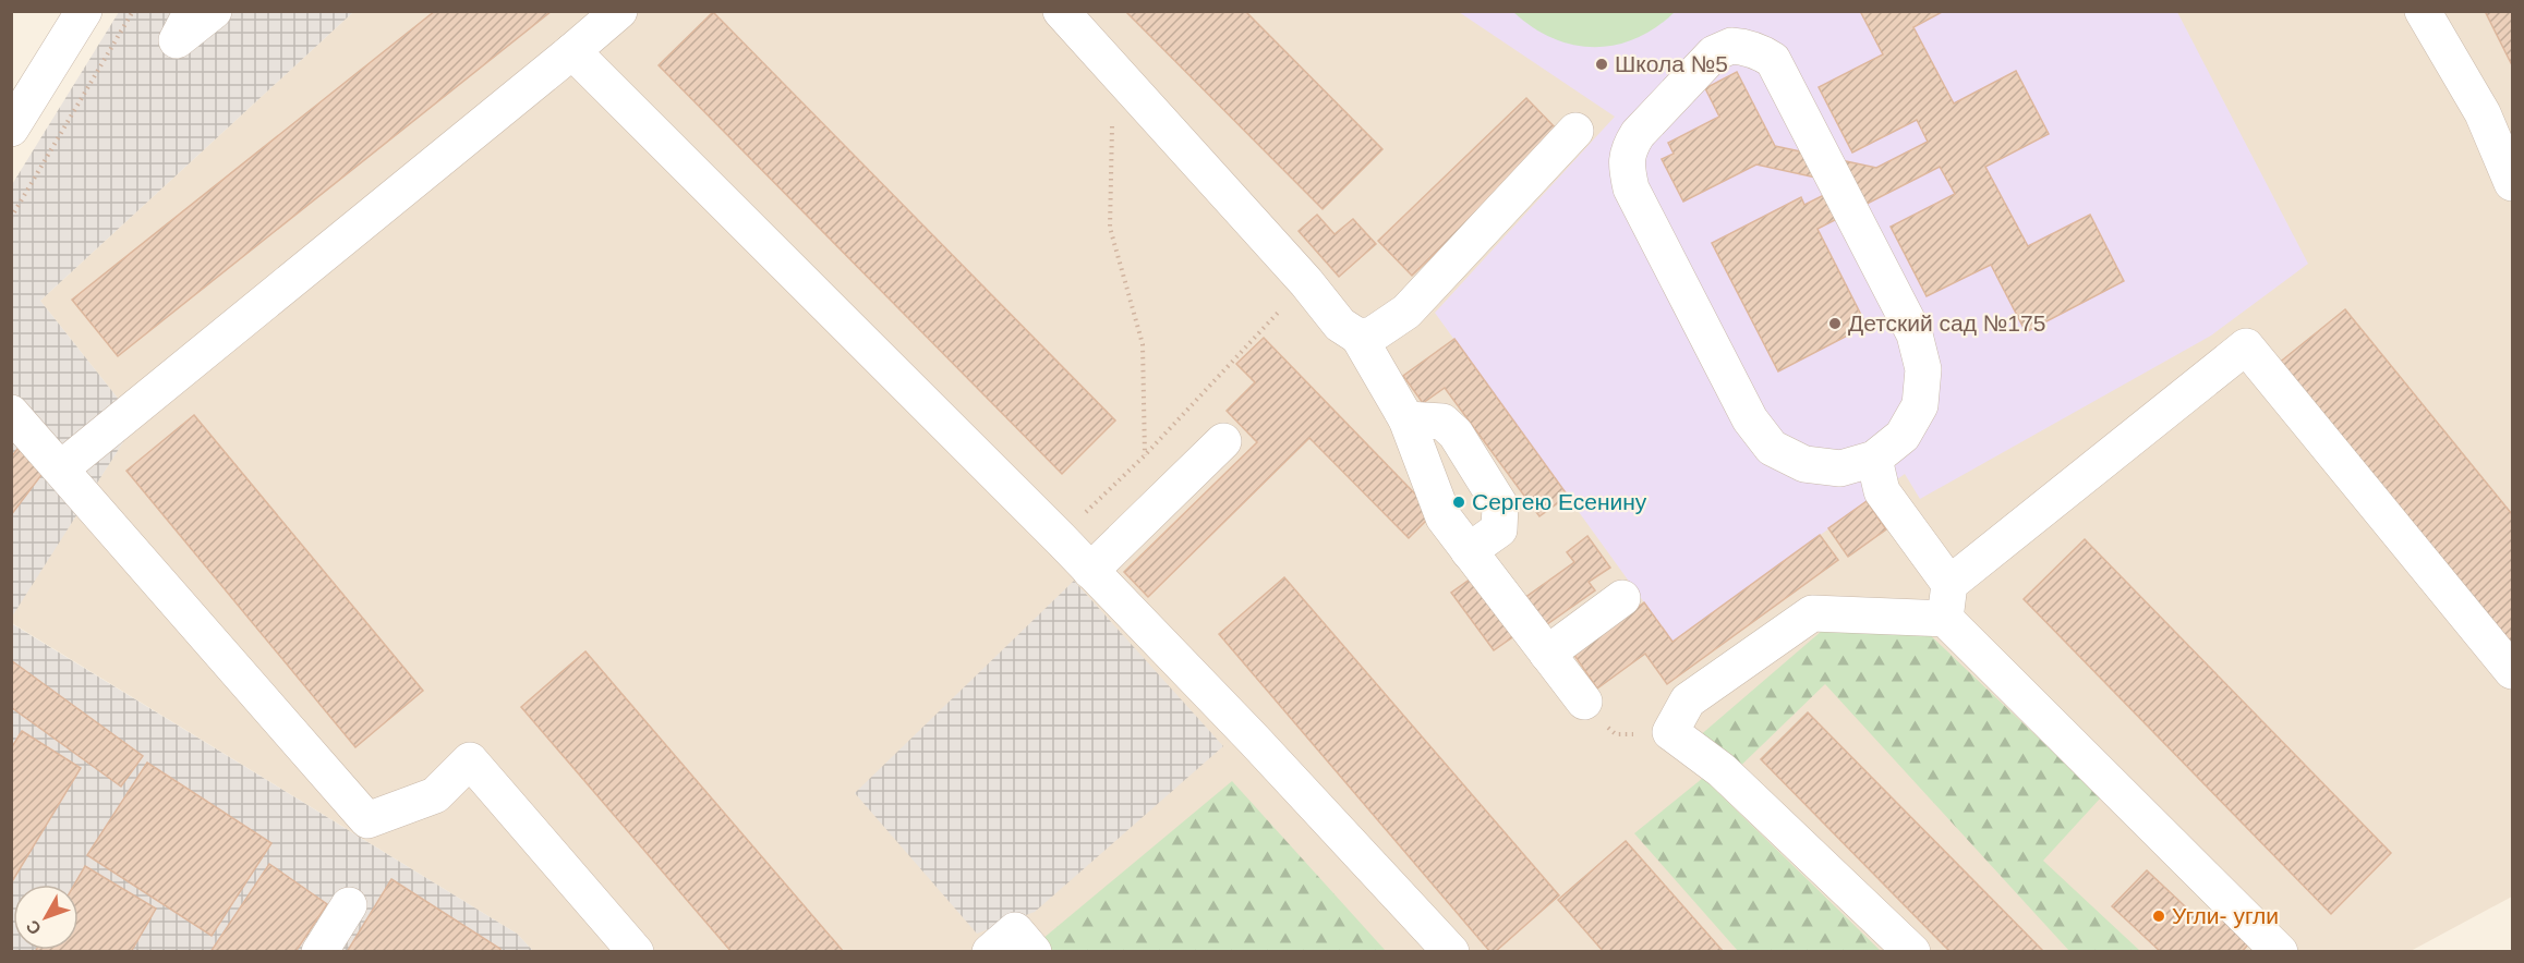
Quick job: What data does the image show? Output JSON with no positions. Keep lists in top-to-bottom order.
{
  "places": [
    "Школа №5",
    "Детский сад №175",
    "Сергею Есенину",
    "Угли- угли"
  ],
  "north": "bottom left"
}
